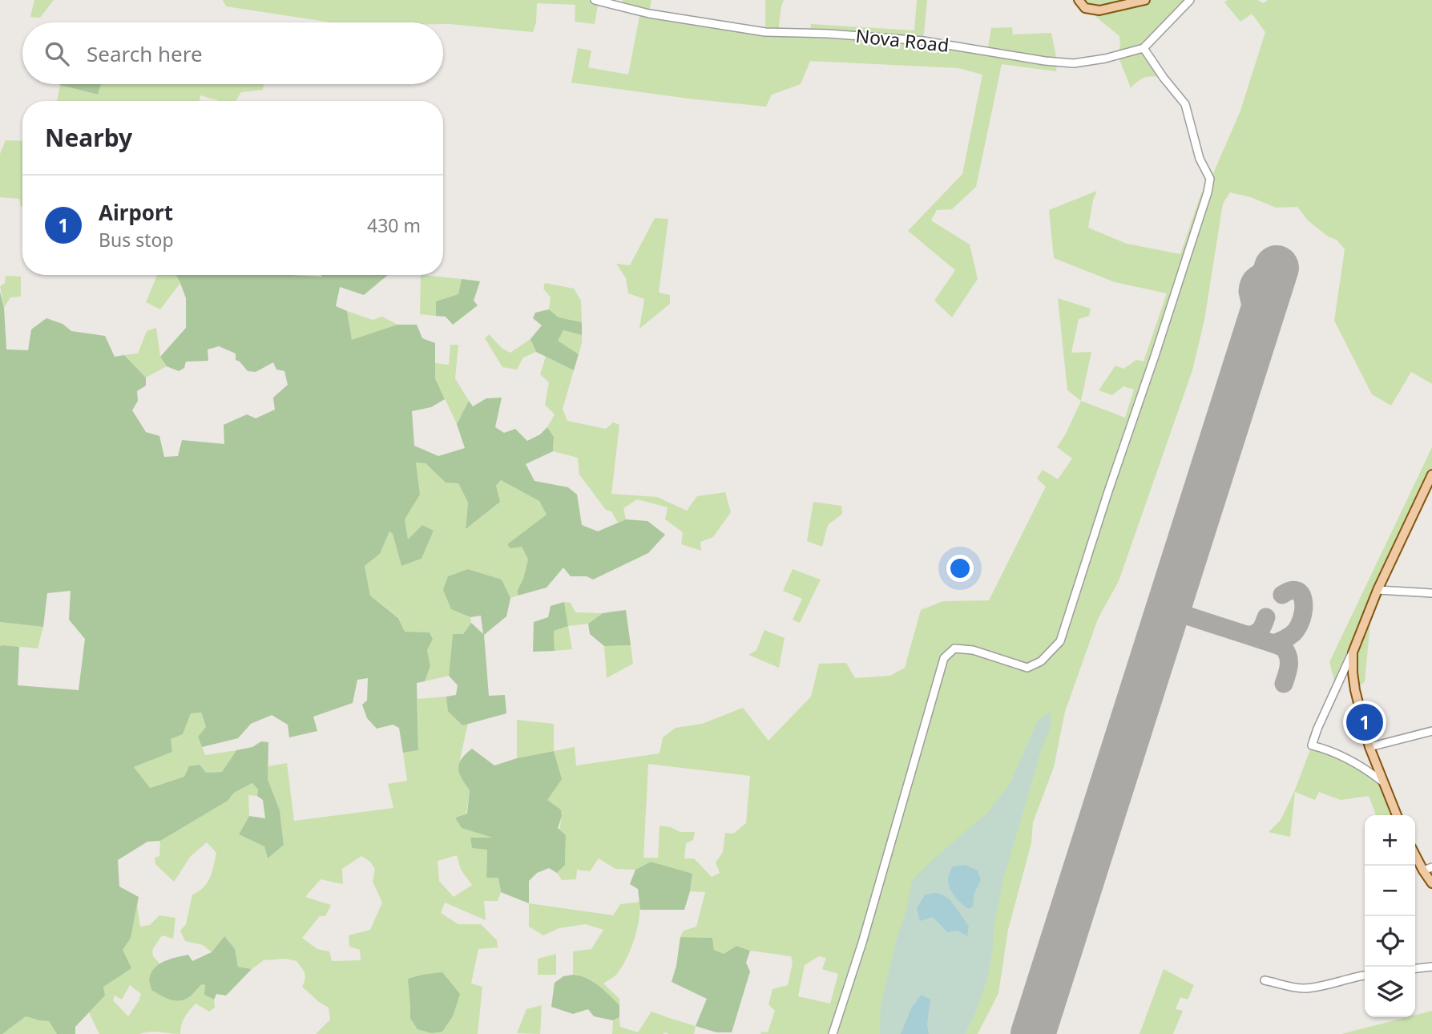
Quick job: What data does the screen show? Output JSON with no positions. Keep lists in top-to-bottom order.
{
  "streets": {
    "street": ["Nova Road"]
  },
  "page": {
    "search": "Search here",
    "heading": "Nearby",
    "list": [
      {
        "mark": "1",
        "name": "Airport",
        "note": "Bus stop",
        "value": "430 m"
      }
    ],
    "pins": "1",
    "map_buttons": ["+", "−"]
  }
}
